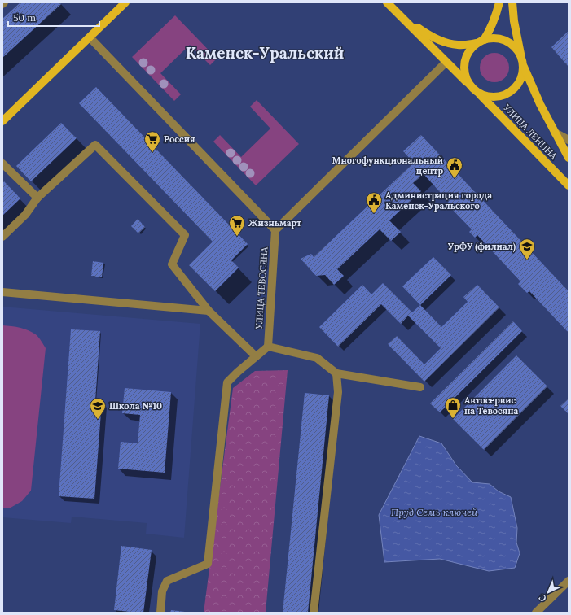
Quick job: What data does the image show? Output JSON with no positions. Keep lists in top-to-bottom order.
{
  "streets": {
    "main road": ["УЛИЦА ЛЕНИНА"],
    "street": ["УЛИЦА ТЕВОСЯНА"]
  },
  "districts": ["Каменск-Уральский"],
  "water": ["Пруд Семь ключей"],
  "places": {
    "supermarket": ["Россия", "Жизньмарт"],
    "public building": ["Многофункциональный центр", "Администрация города Каменск-Уральского"],
    "school or university": ["УрФУ (филиал)", "Школа №10"],
    "shop": ["Автосервис на Тевосяна"]
  },
  "scale_bar": "50 m",
  "north": "bottom left"
}
